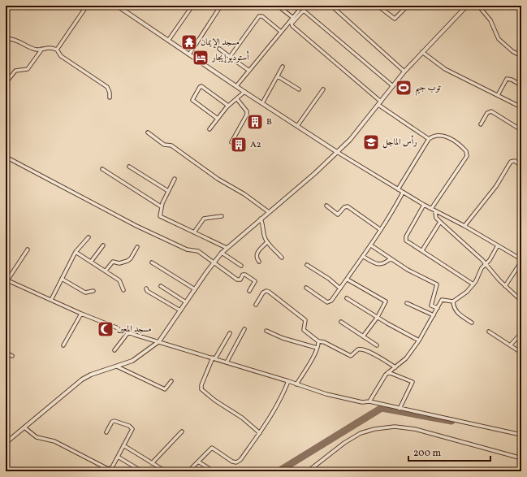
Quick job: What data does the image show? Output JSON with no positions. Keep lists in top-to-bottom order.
{
  "places": {
    "temple": ["مسجد الإيمان"],
    "hotel": ["أستوديو إيجار"],
    "sports": ["توب جيم"],
    "building": ["B", "A2"],
    "school or university": ["رأس الماجل"],
    "mosque": ["مسجد المعين"]
  },
  "scale_bar": "200 m"
}
